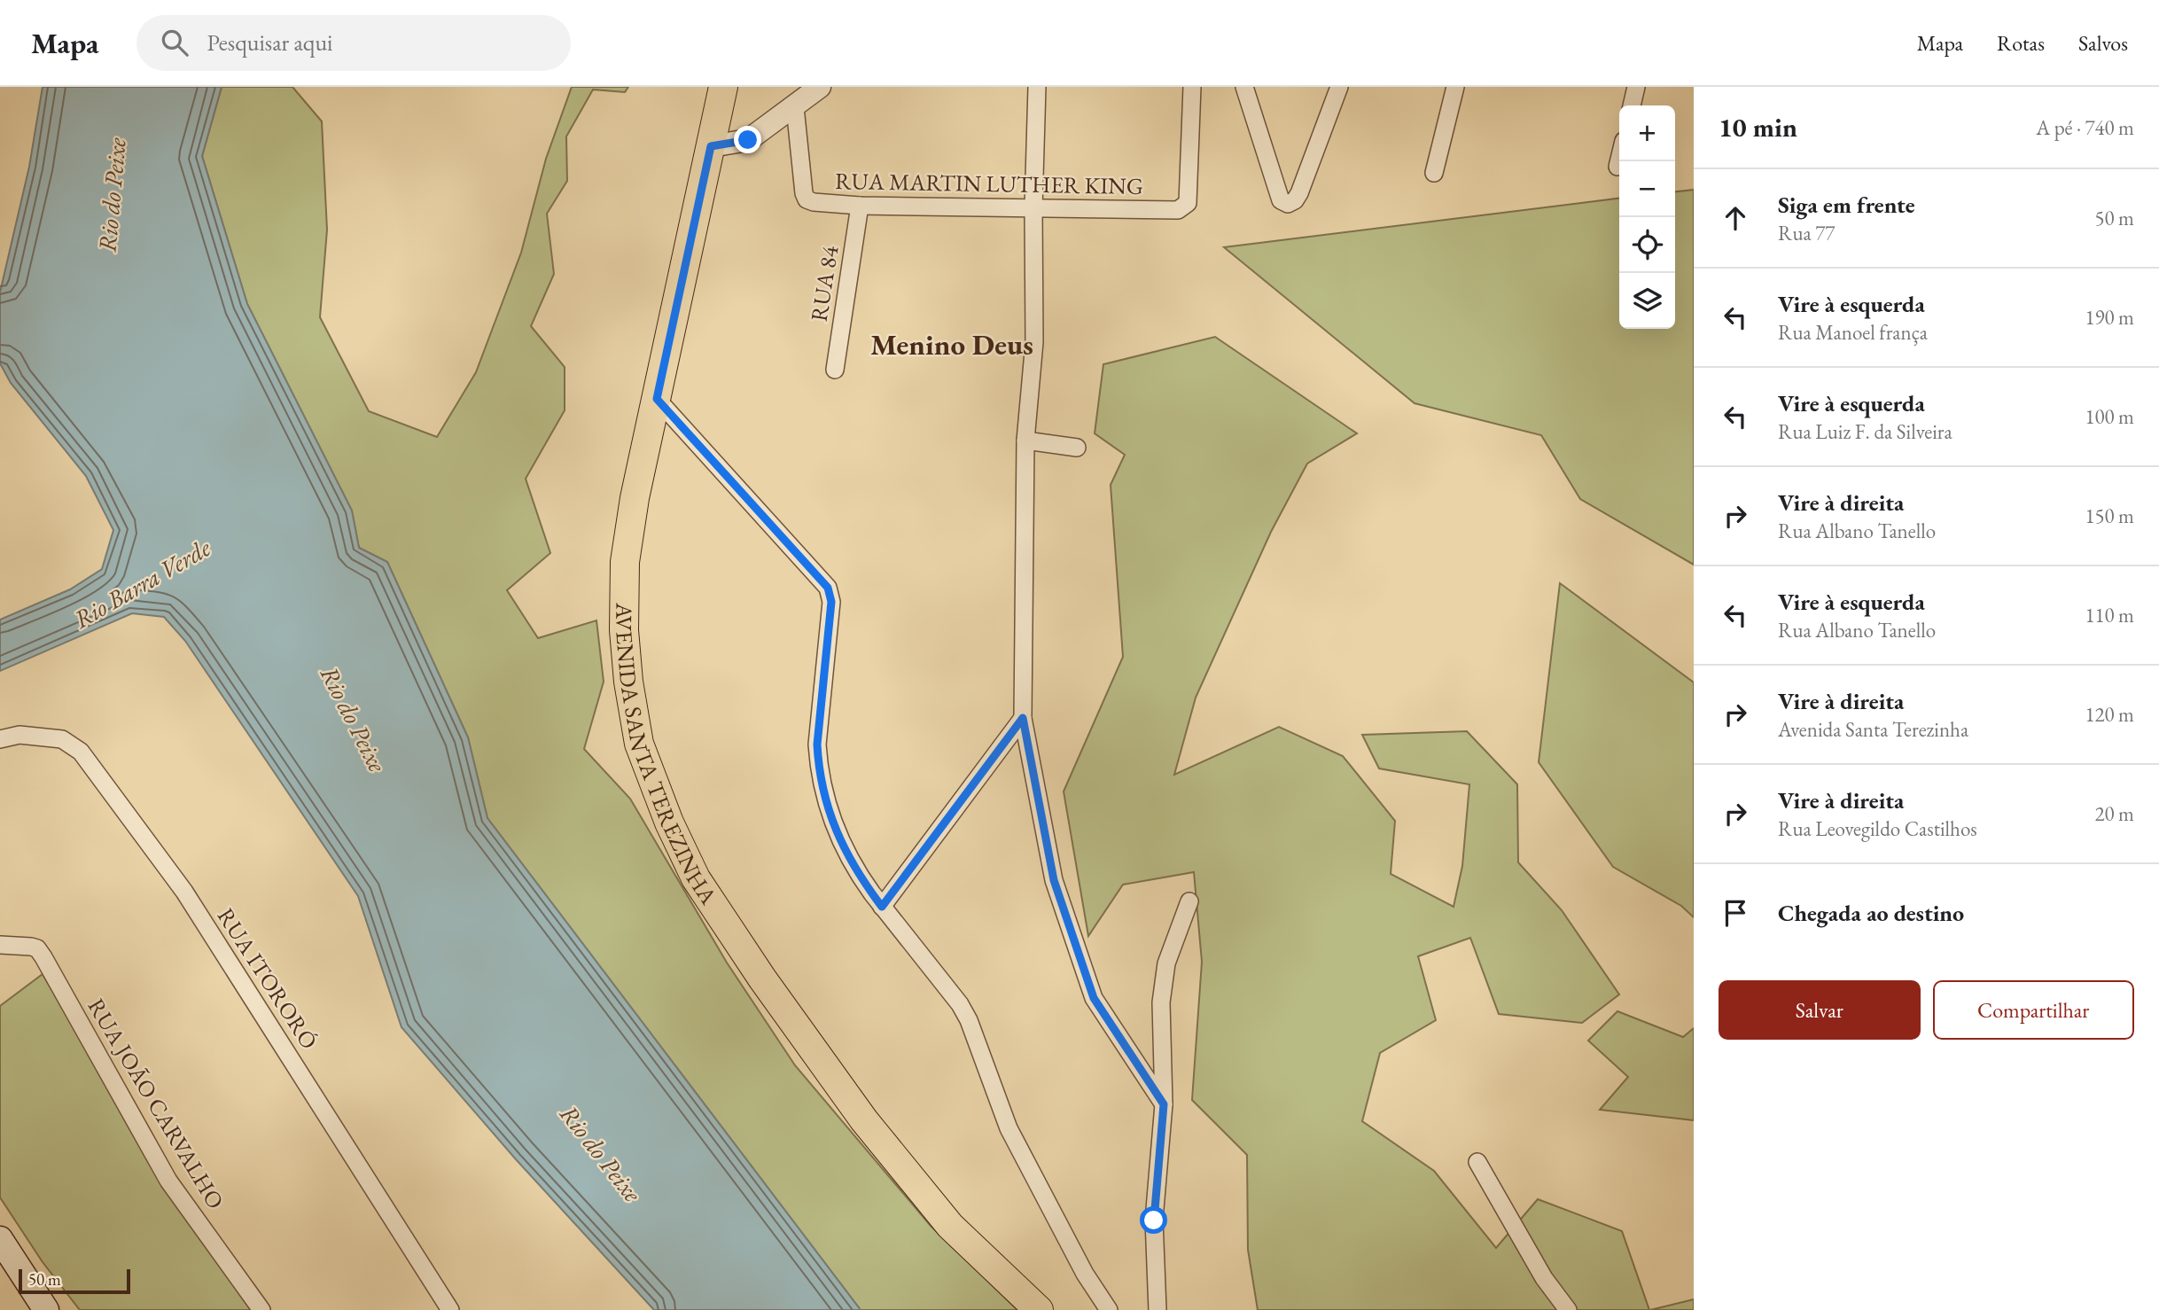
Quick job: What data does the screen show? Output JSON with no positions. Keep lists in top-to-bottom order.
{
  "streets": {
    "main road": ["AVENIDA SANTA TEREZINHA"],
    "street": [
      "RUA MARTIN LUTHER KING",
      "RUA 84",
      "RUA ITORORÓ",
      "RUA JOÃO CARVALHO"
    ]
  },
  "crossings": [
    ["RUA MARTIN LUTHER KING", "RUA 84"]
  ],
  "districts": ["Menino Deus"],
  "water": ["Rio do Peixe", "Rio Barra Verde"],
  "scale_bar": "50 m",
  "page": {
    "header": "Mapa",
    "search": "Pesquisar aqui",
    "nav": ["Mapa", "Rotas", "Salvos"],
    "heading": ["10 min", "A pé · 740 m"],
    "map_buttons": ["+", "−"],
    "list": [
      ["Siga em frente", "Rua 77", "50 m"],
      ["Vire à esquerda", "Rua Manoel frança", "190 m"],
      ["Vire à esquerda", "Rua Luiz F. da Silveira", "100 m"],
      ["Vire à direita", "Rua Albano Tanello", "150 m"],
      ["Vire à esquerda", "Rua Albano Tanello", "110 m"],
      ["Vire à direita", "Avenida Santa Terezinha", "120 m"],
      ["Vire à direita", "Rua Leovegildo Castilhos", "20 m"],
      "Chegada ao destino"
    ],
    "buttons": ["Salvar", "Compartilhar"],
    "scale": "50 m"
  }
}
